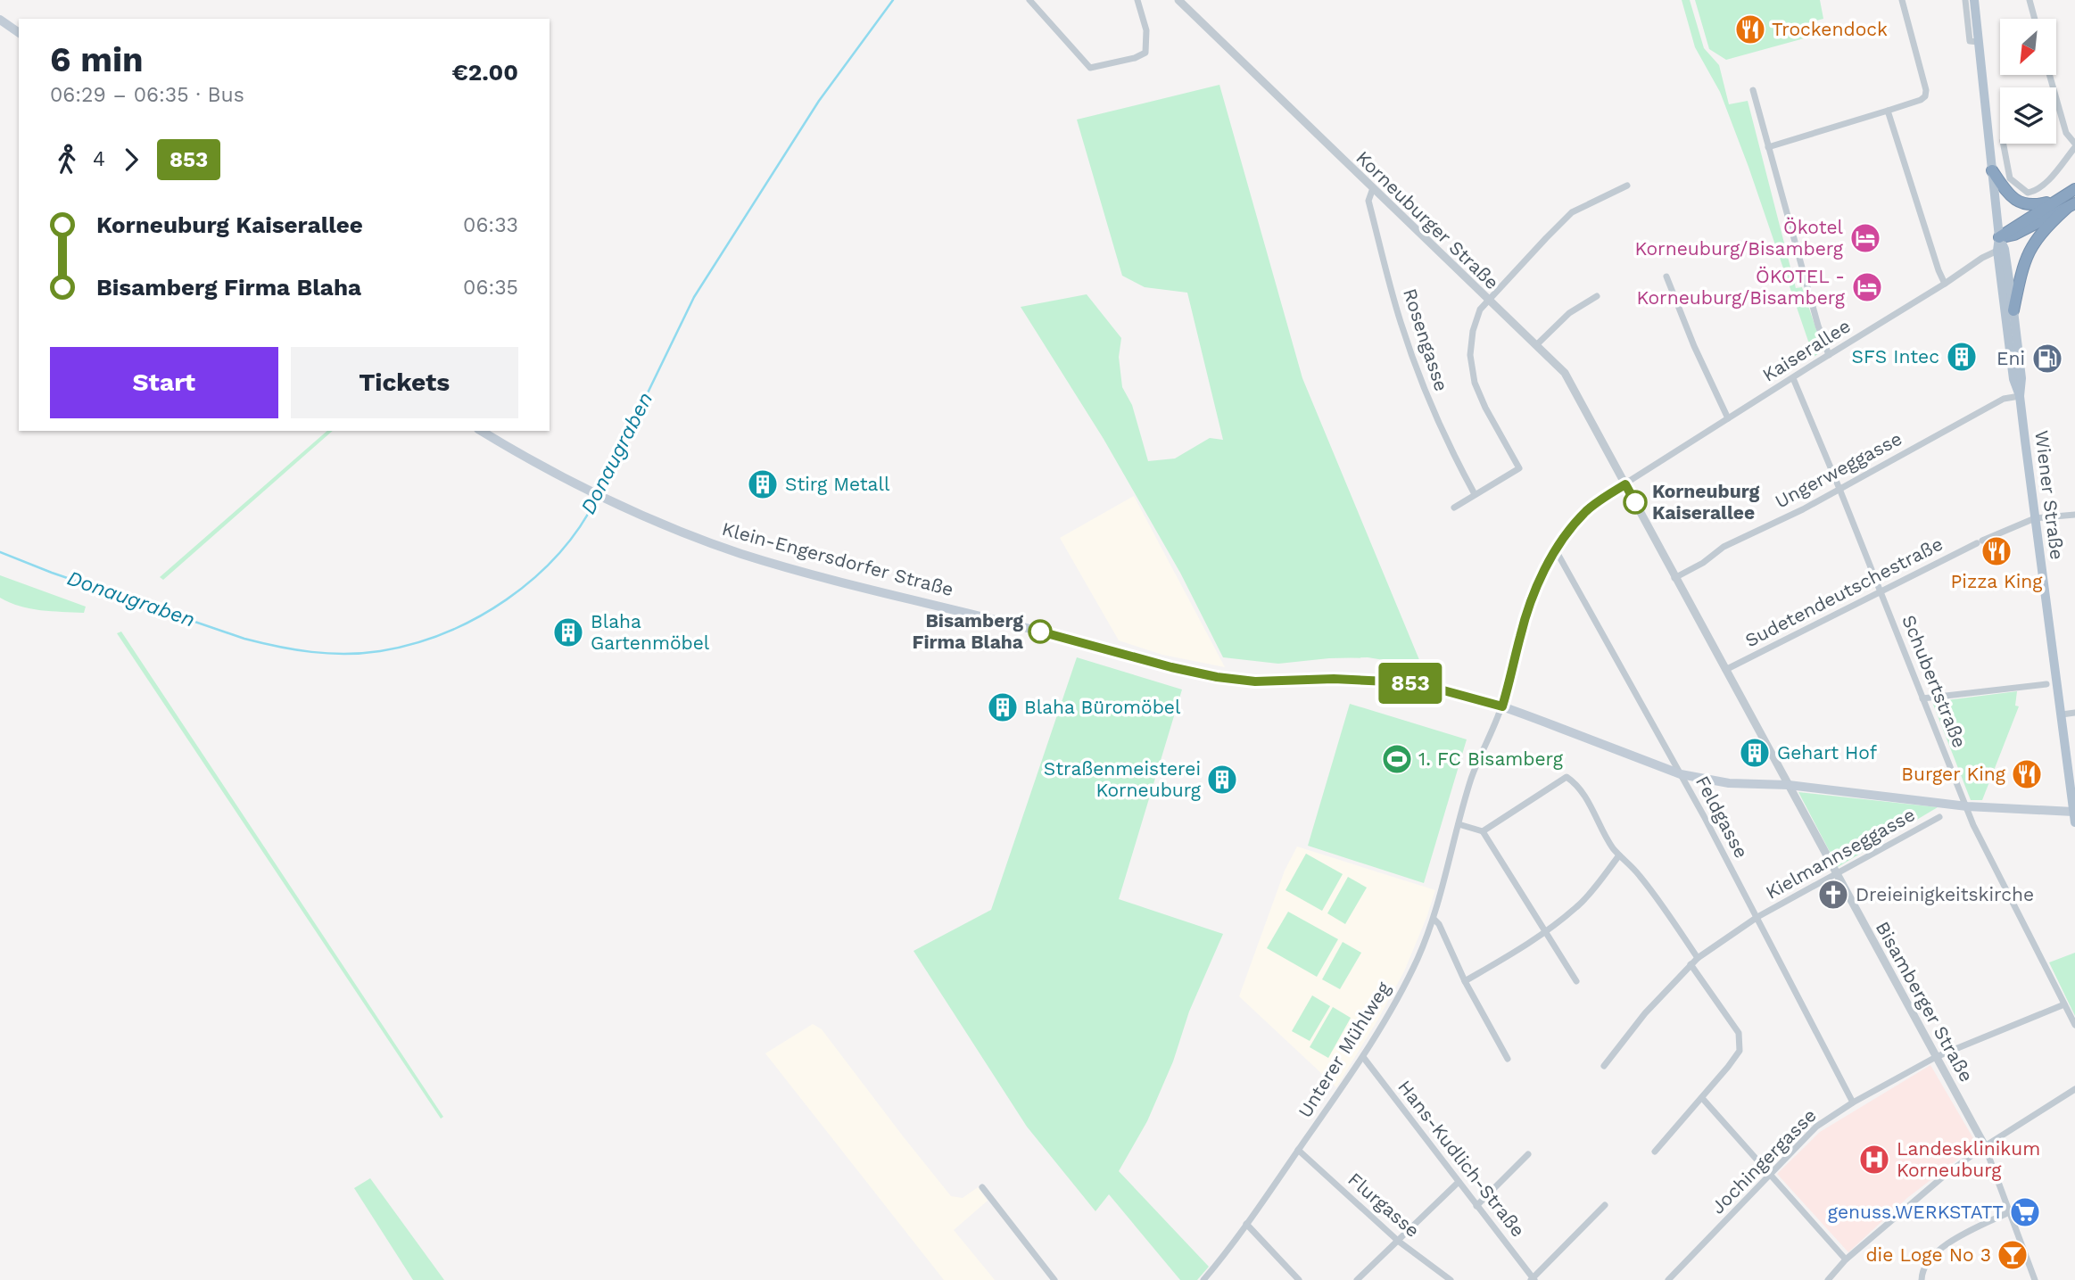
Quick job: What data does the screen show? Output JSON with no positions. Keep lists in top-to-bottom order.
{
  "streets": {
    "main road": ["Wiener Straße", "Klein-Engersdorfer Straße"],
    "street": [
      "Korneuburger Straße",
      "Rosengasse",
      "Kaiserallee",
      "Ungerweggasse",
      "Sudetendeutschestraße",
      "Schubertstraße",
      "Feldgasse",
      "Kielmannseggasse",
      "Bisamberger Straße",
      "Unterer Mühlweg",
      "Hans-Kudlich-Straße",
      "Jochingergasse",
      "Flurgasse"
    ]
  },
  "crossings": [
    ["Korneuburger Straße", "Rosengasse"],
    ["Korneuburger Straße", "Kaiserallee"],
    ["Korneuburger Straße", "Bisamberger Straße"],
    ["Kaiserallee", "Wiener Straße"],
    ["Kaiserallee", "Klein-Engersdorfer Straße"],
    ["Kaiserallee", "Schubertstraße"],
    ["Kaiserallee", "Feldgasse"],
    ["Kaiserallee", "Bisamberger Straße"],
    ["Kaiserallee", "Unterer Mühlweg"],
    ["Ungerweggasse", "Wiener Straße"],
    ["Ungerweggasse", "Schubertstraße"],
    ["Ungerweggasse", "Bisamberger Straße"],
    ["Wiener Straße", "Klein-Engersdorfer Straße"],
    ["Wiener Straße", "Sudetendeutschestraße"],
    ["Klein-Engersdorfer Straße", "Schubertstraße"],
    ["Klein-Engersdorfer Straße", "Feldgasse"],
    ["Klein-Engersdorfer Straße", "Bisamberger Straße"],
    ["Klein-Engersdorfer Straße", "Unterer Mühlweg"],
    ["Sudetendeutschestraße", "Schubertstraße"],
    ["Sudetendeutschestraße", "Bisamberger Straße"],
    ["Schubertstraße", "Jochingergasse"],
    ["Feldgasse", "Kielmannseggasse"],
    ["Feldgasse", "Jochingergasse"],
    ["Kielmannseggasse", "Bisamberger Straße"],
    ["Bisamberger Straße", "Jochingergasse"],
    ["Unterer Mühlweg", "Hans-Kudlich-Straße"],
    ["Unterer Mühlweg", "Flurgasse"]
  ],
  "water": ["Donaugraben"],
  "places": {
    "restaurant": ["Trockendock", "Pizza King", "Burger King"],
    "hotel": ["Ökotel Korneuburg/Bisamberg", "ÖKOTEL - Korneuburg/Bisamberg"],
    "building": [
      "SFS Intec",
      "Stirg Metall",
      "Blaha Gartenmöbel",
      "Blaha Büromöbel",
      "Gehart Hof",
      "Straßenmeisterei Korneuburg"
    ],
    "fuel station": ["Eni"],
    "other": ["Korneuburg Kaiserallee", "Bisamberg Firma Blaha"],
    "sports": ["1. FC Bisamberg"],
    "church": ["Dreieinigkeitskirche"],
    "hospital": ["Landesklinikum Korneuburg"],
    "supermarket": ["genuss.WERKSTATT"],
    "bar": ["die Loge No 3"]
  },
  "lines": ["bus line 853"],
  "north": "bottom left",
  "page": {
    "on_map": "853",
    "heading": ["6 min", "06:29 – 06:35 · Bus", "€2.00"],
    "legs": ["4", "853"],
    "list": [
      {
        "name": "Korneuburg Kaiserallee",
        "value": "06:33"
      },
      {
        "name": "Bisamberg Firma Blaha",
        "value": "06:35"
      }
    ],
    "buttons": ["Start", "Tickets"]
  }
}
